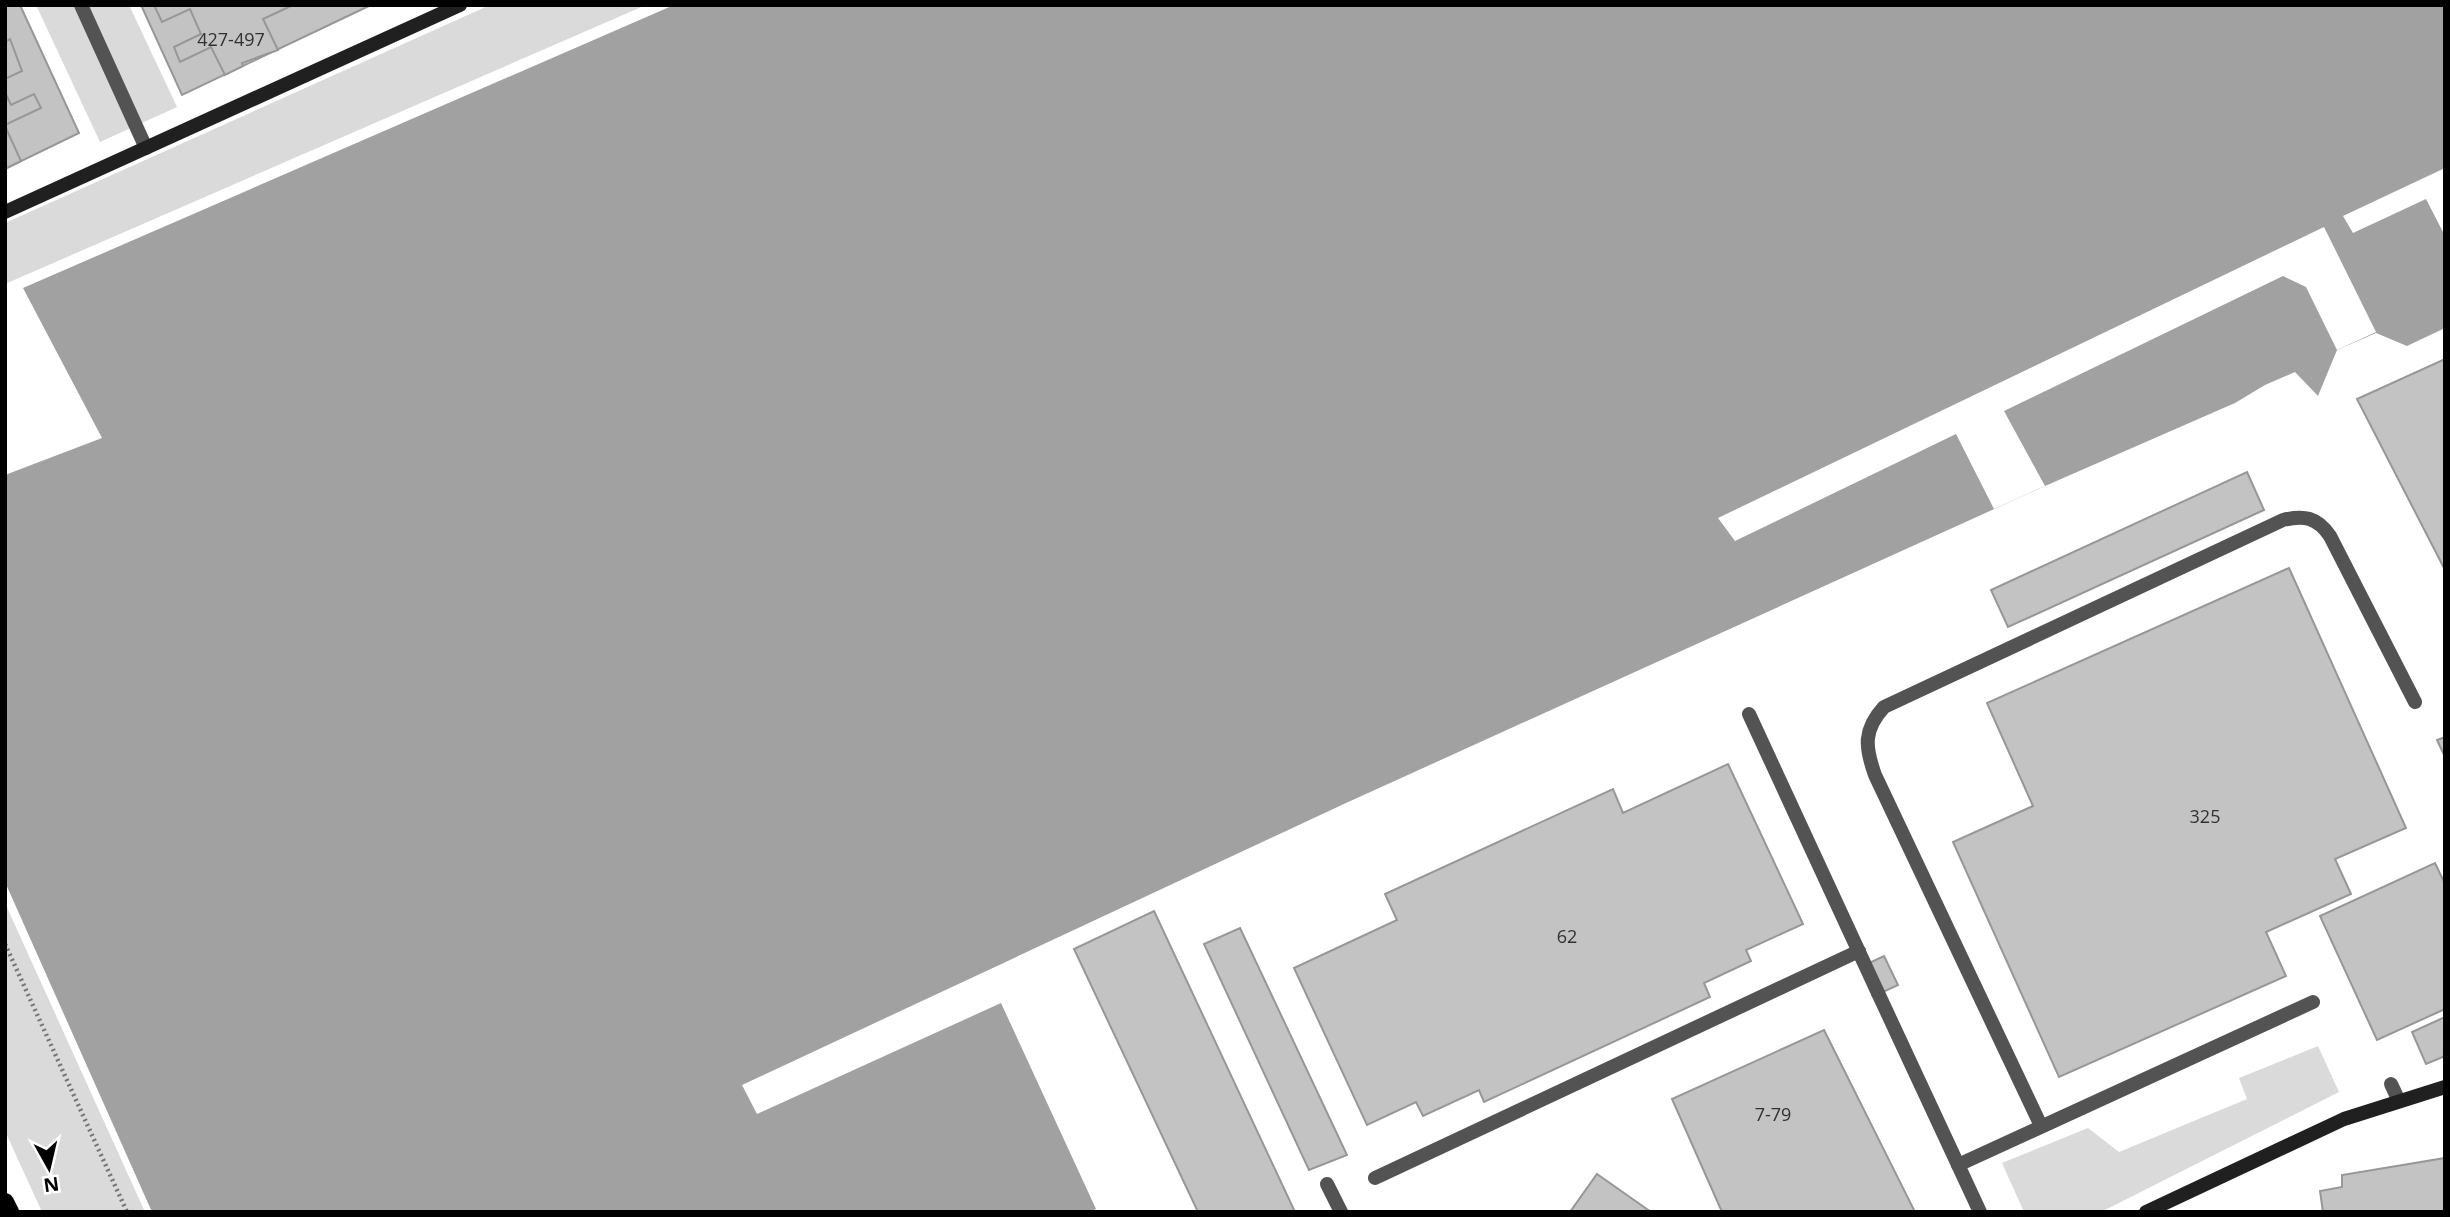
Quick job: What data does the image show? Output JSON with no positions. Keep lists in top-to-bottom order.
{
  "house_numbers": [
    "427-497",
    "325",
    "62",
    "7-79"
  ],
  "north": "bottom"
}
